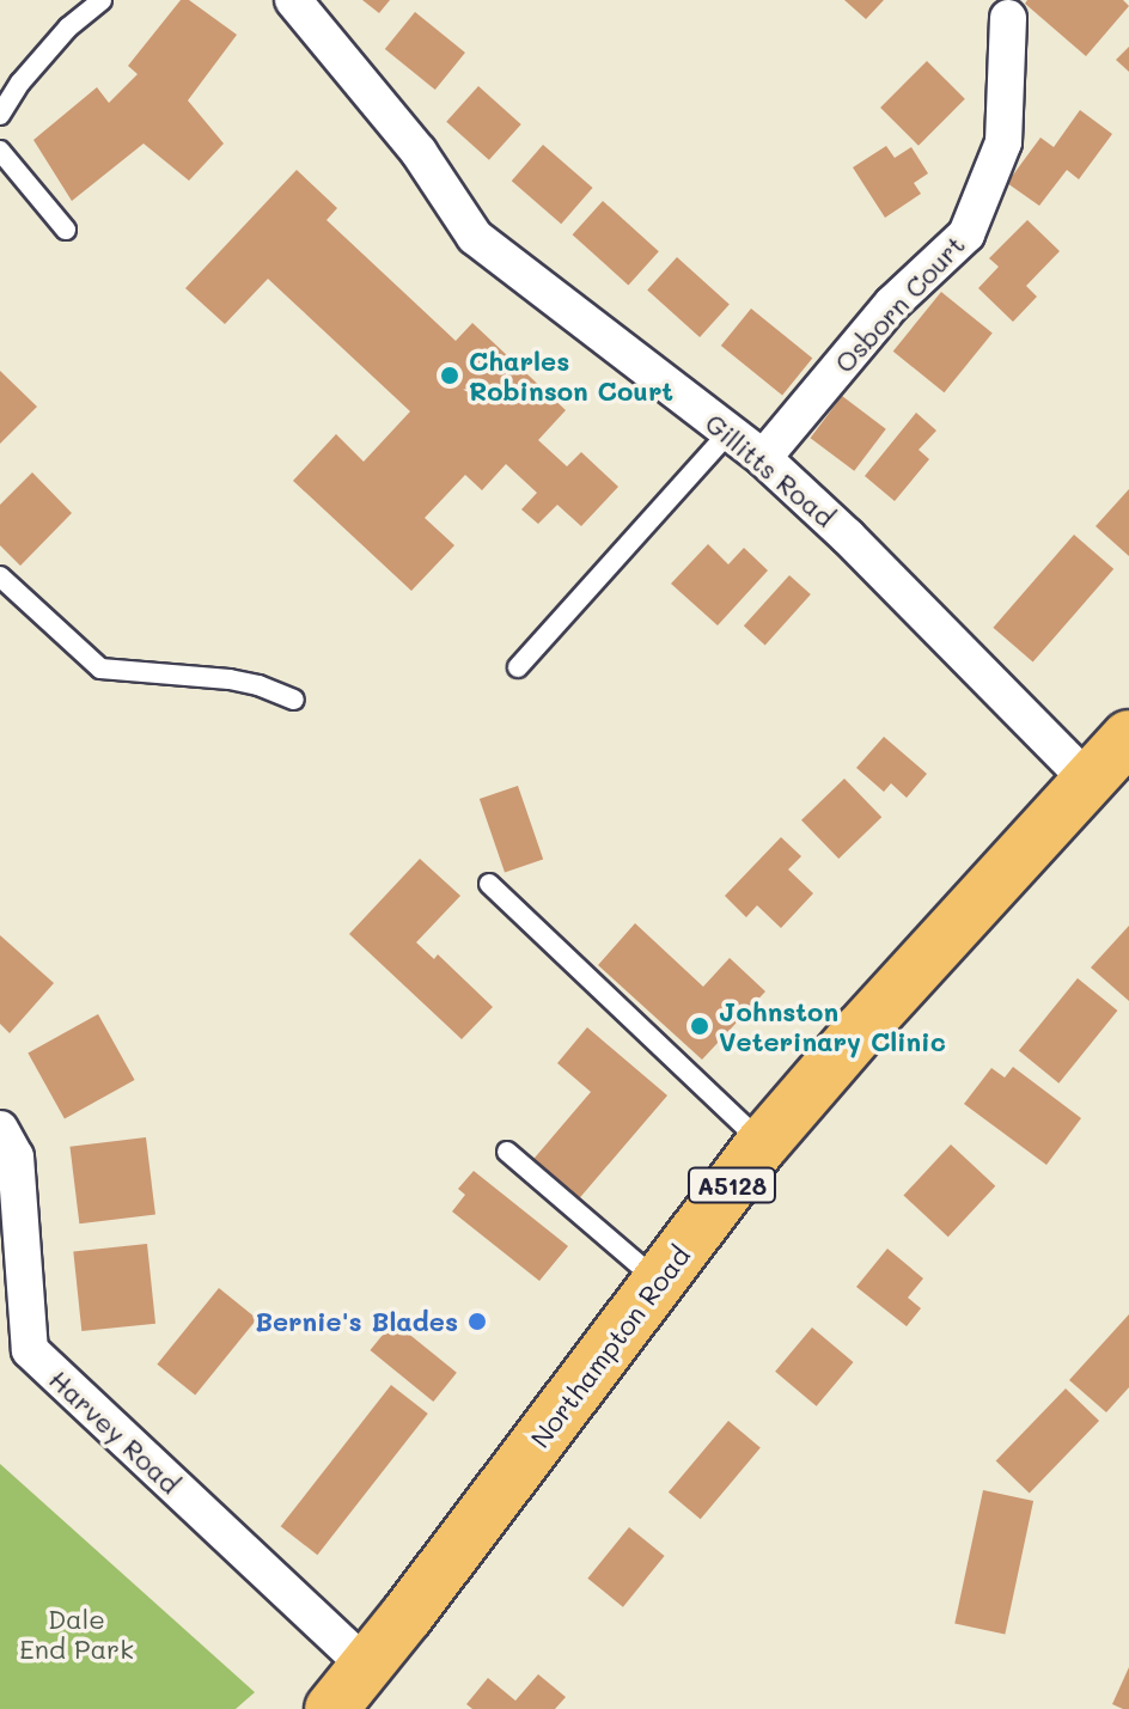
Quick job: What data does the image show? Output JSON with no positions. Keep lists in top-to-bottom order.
{
  "streets": {
    "main road": ["A5128", "Northampton Road"],
    "street": ["Osborn Court", "Gillitts Road", "Harvey Road"]
  },
  "crossings": [
    ["Osborn Court", "Gillitts Road"],
    ["Gillitts Road", "Northampton Road"],
    ["Northampton Road", "Harvey Road"]
  ],
  "parks": ["Dale End Park"],
  "places": ["Charles Robinson Court", "Johnston Veterinary Clinic", "Bernie's Blades"]
}
